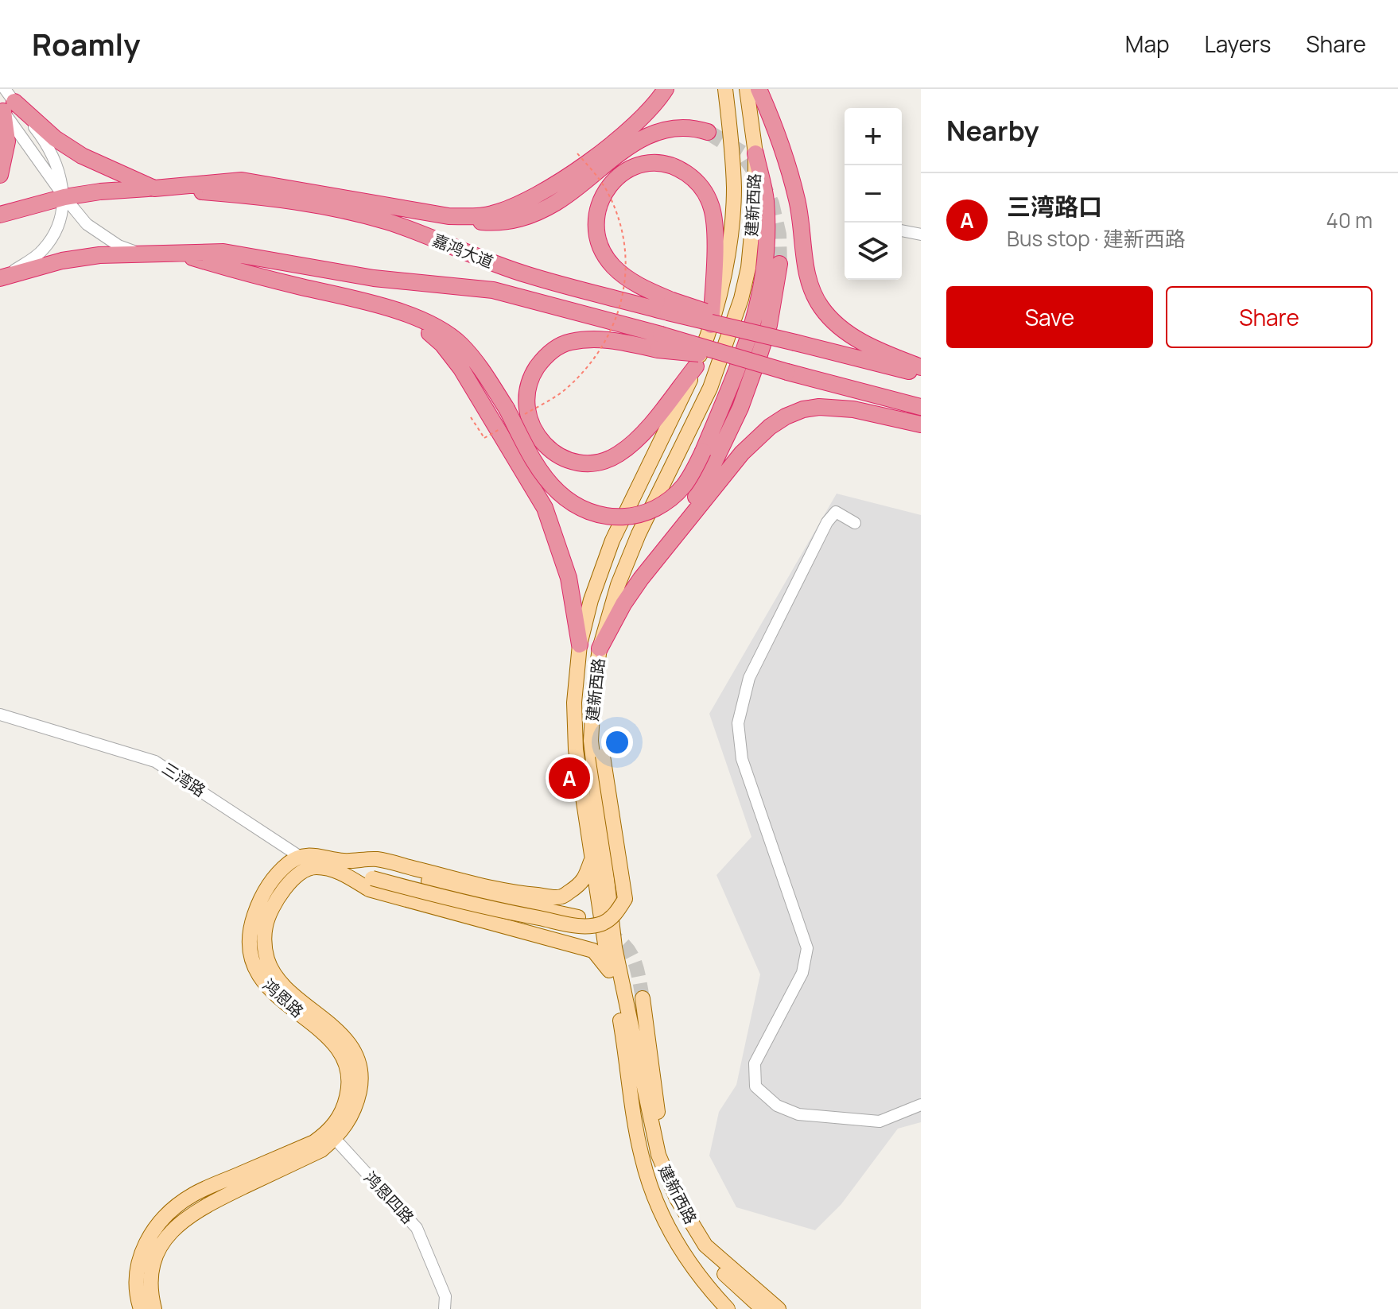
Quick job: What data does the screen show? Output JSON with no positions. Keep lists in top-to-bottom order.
{
  "streets": {
    "highway": ["嘉鸿大道"],
    "main road": ["建新西路", "鸿恩路"],
    "street": ["三湾路", "鸿恩四路"]
  },
  "crossings": [
    ["三湾路", "鸿恩路"],
    ["鸿恩路", "鸿恩四路"]
  ],
  "page": {
    "header": "Roamly",
    "nav": ["Map", "Layers", "Share"],
    "heading": "Nearby",
    "map_buttons": ["+", "−"],
    "list": [
      {
        "mark": "A",
        "name": "三湾路口",
        "note": "Bus stop · 建新西路",
        "value": "40 m"
      }
    ],
    "buttons": ["Save", "Share"],
    "pins": "A"
  }
}
